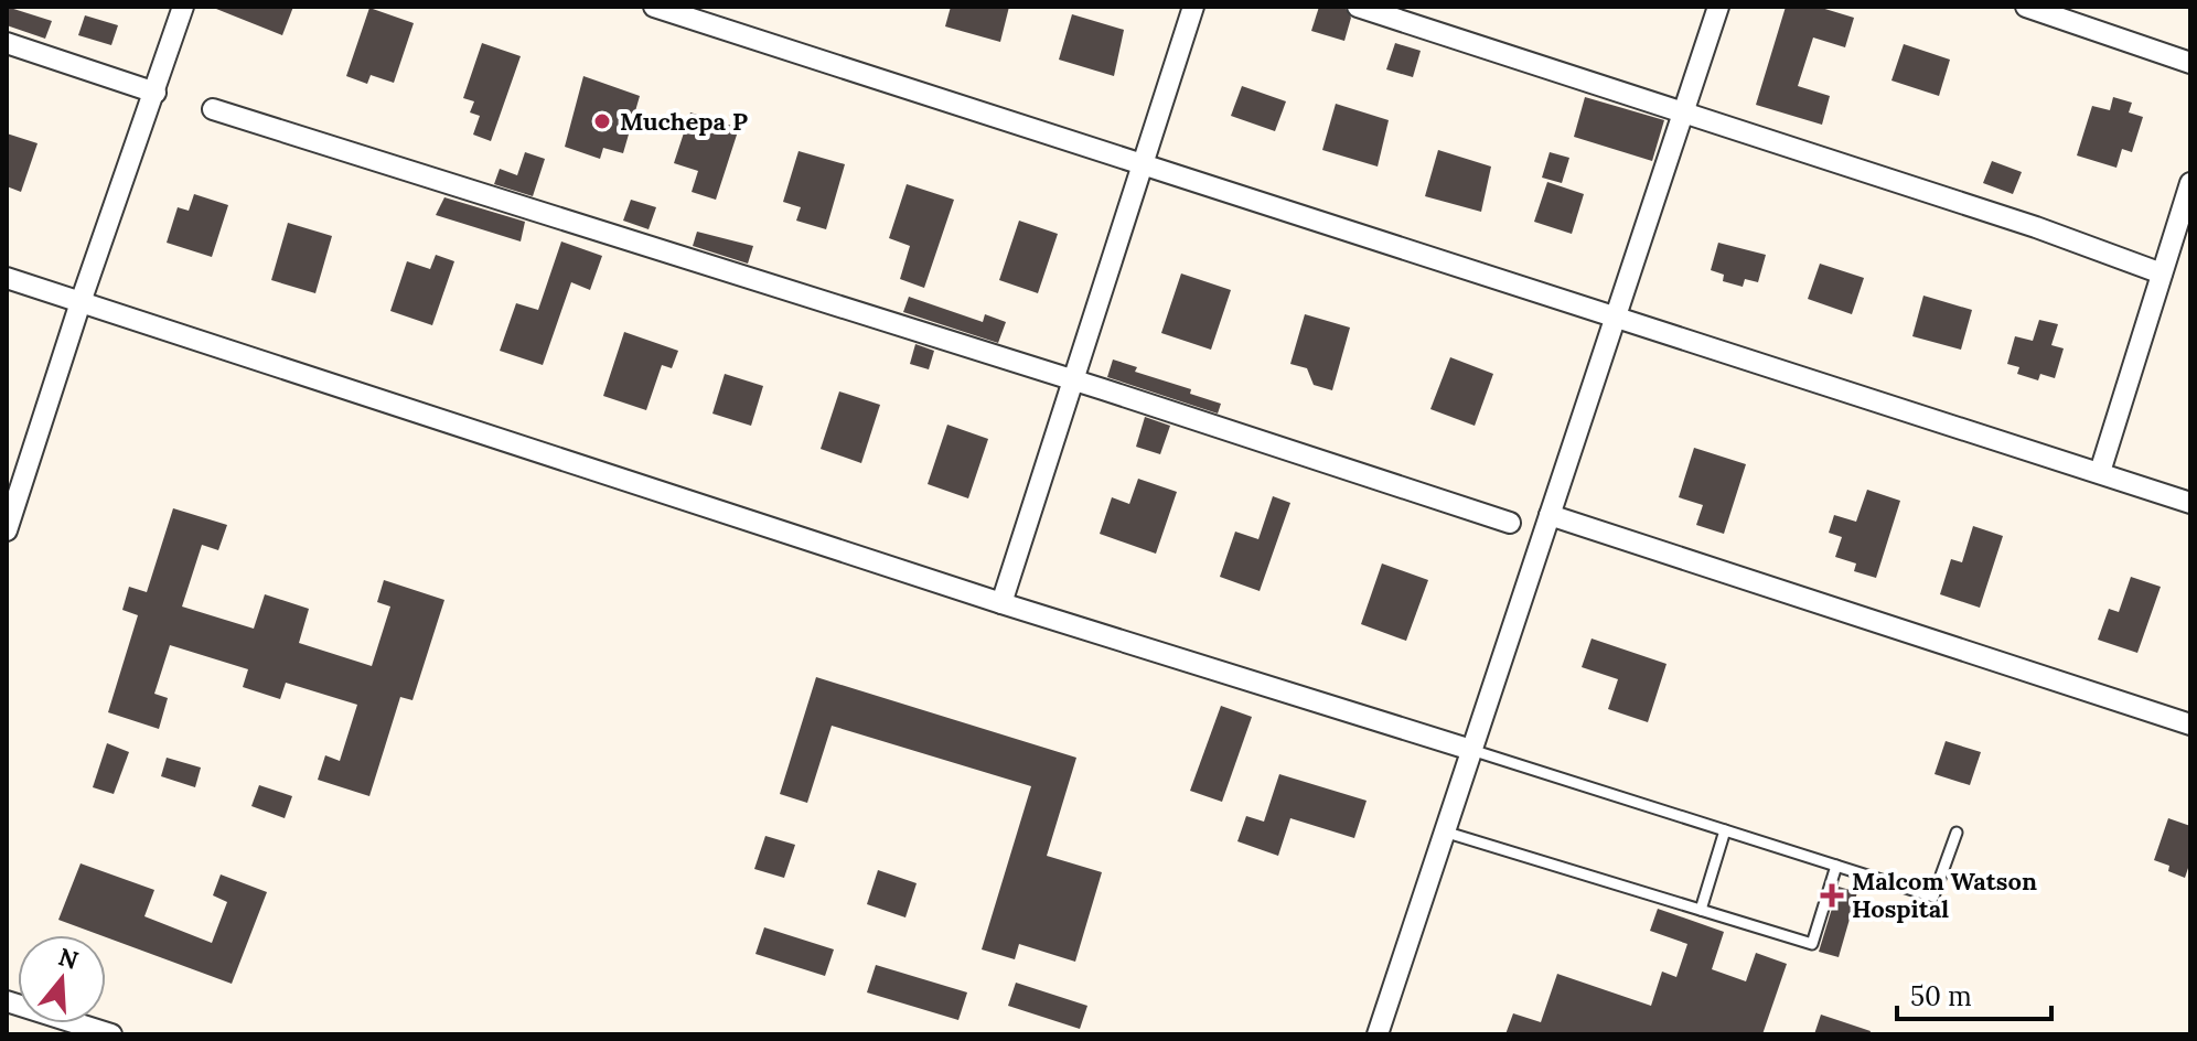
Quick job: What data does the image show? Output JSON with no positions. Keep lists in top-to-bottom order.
{
  "places": {
    "other": ["Muchepa P"],
    "health": ["Malcom Watson Hospital"]
  },
  "scale_bar": "50 m",
  "north": "top"
}
